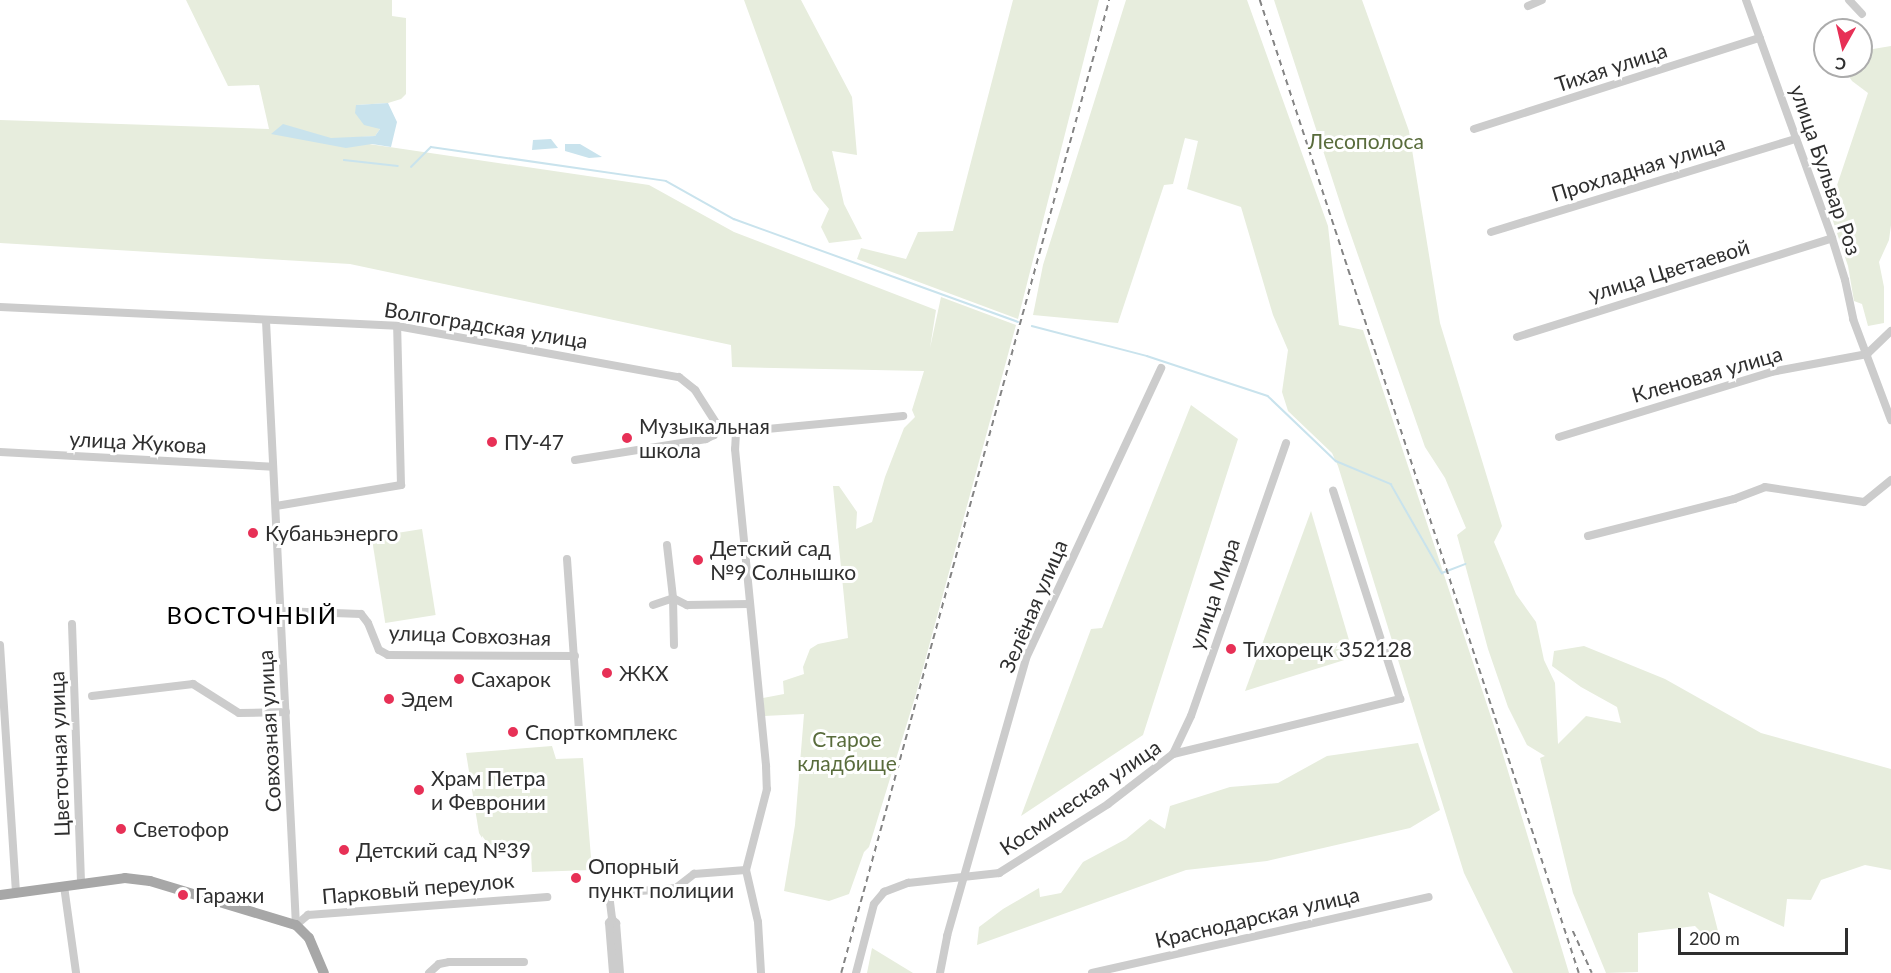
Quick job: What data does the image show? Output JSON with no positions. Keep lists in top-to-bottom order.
{
  "streets": {
    "street": [
      "Тихая улица",
      "Прохладная улица",
      "улица Бульвар Роз",
      "улица Цветаевой",
      "Волгоградская улица",
      "Кленовая улица",
      "улица Жукова",
      "улица Мира",
      "Зелёная улица",
      "улица Совхозная",
      "Совхозная улица",
      "Цветочная улица",
      "Космическая улица",
      "Парковый переулок",
      "Краснодарская улица"
    ]
  },
  "crossings": [
    ["Тихая улица", "улица Бульвар Роз"],
    ["Прохладная улица", "улица Бульвар Роз"],
    ["улица Бульвар Роз", "улица Цветаевой"],
    ["улица Бульвар Роз", "Кленовая улица"],
    ["Волгоградская улица", "Совхозная улица"],
    ["улица Жукова", "Совхозная улица"],
    ["улица Мира", "Космическая улица"],
    ["Зелёная улица", "Космическая улица"],
    ["улица Совхозная", "Совхозная улица"],
    ["Совхозная улица", "Парковый переулок"]
  ],
  "districts": ["ВОСТОЧНЫЙ"],
  "parks": ["Лесополоса", "Старое кладбище"],
  "places": [
    "Музыкальная школа",
    "ПУ-47",
    "Кубаньэнерго",
    "Детский сад №9 Солнышко",
    "Тихорецк 352128",
    "ЖКХ",
    "Сахарок",
    "Эдем",
    "Спорткомплекс",
    "Храм Петра и Февронии",
    "Светофор",
    "Детский сад №39",
    "Опорный пункт полиции",
    "Гаражи"
  ],
  "scale_bar": "200 m",
  "north": "bottom"
}
